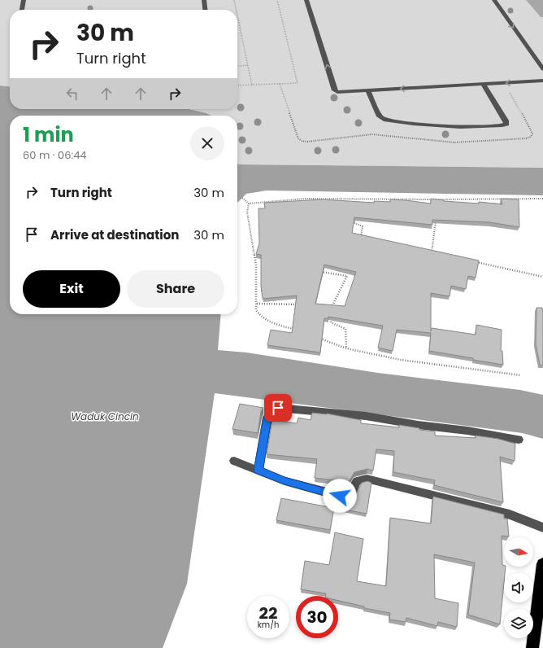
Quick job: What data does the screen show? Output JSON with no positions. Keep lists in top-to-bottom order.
{
  "water": ["Waduk Cincin"],
  "north": "right",
  "page": {
    "turn": ["30 m", "Turn right"],
    "heading": ["1 min", "60 m · 06:44"],
    "list": [
      {
        "name": "Turn right",
        "value": "30 m"
      },
      {
        "name": "Arrive at destination",
        "value": "30 m"
      }
    ],
    "buttons": ["Exit", "Share"],
    "speed": "22 km/h",
    "limit": "30"
  }
}
